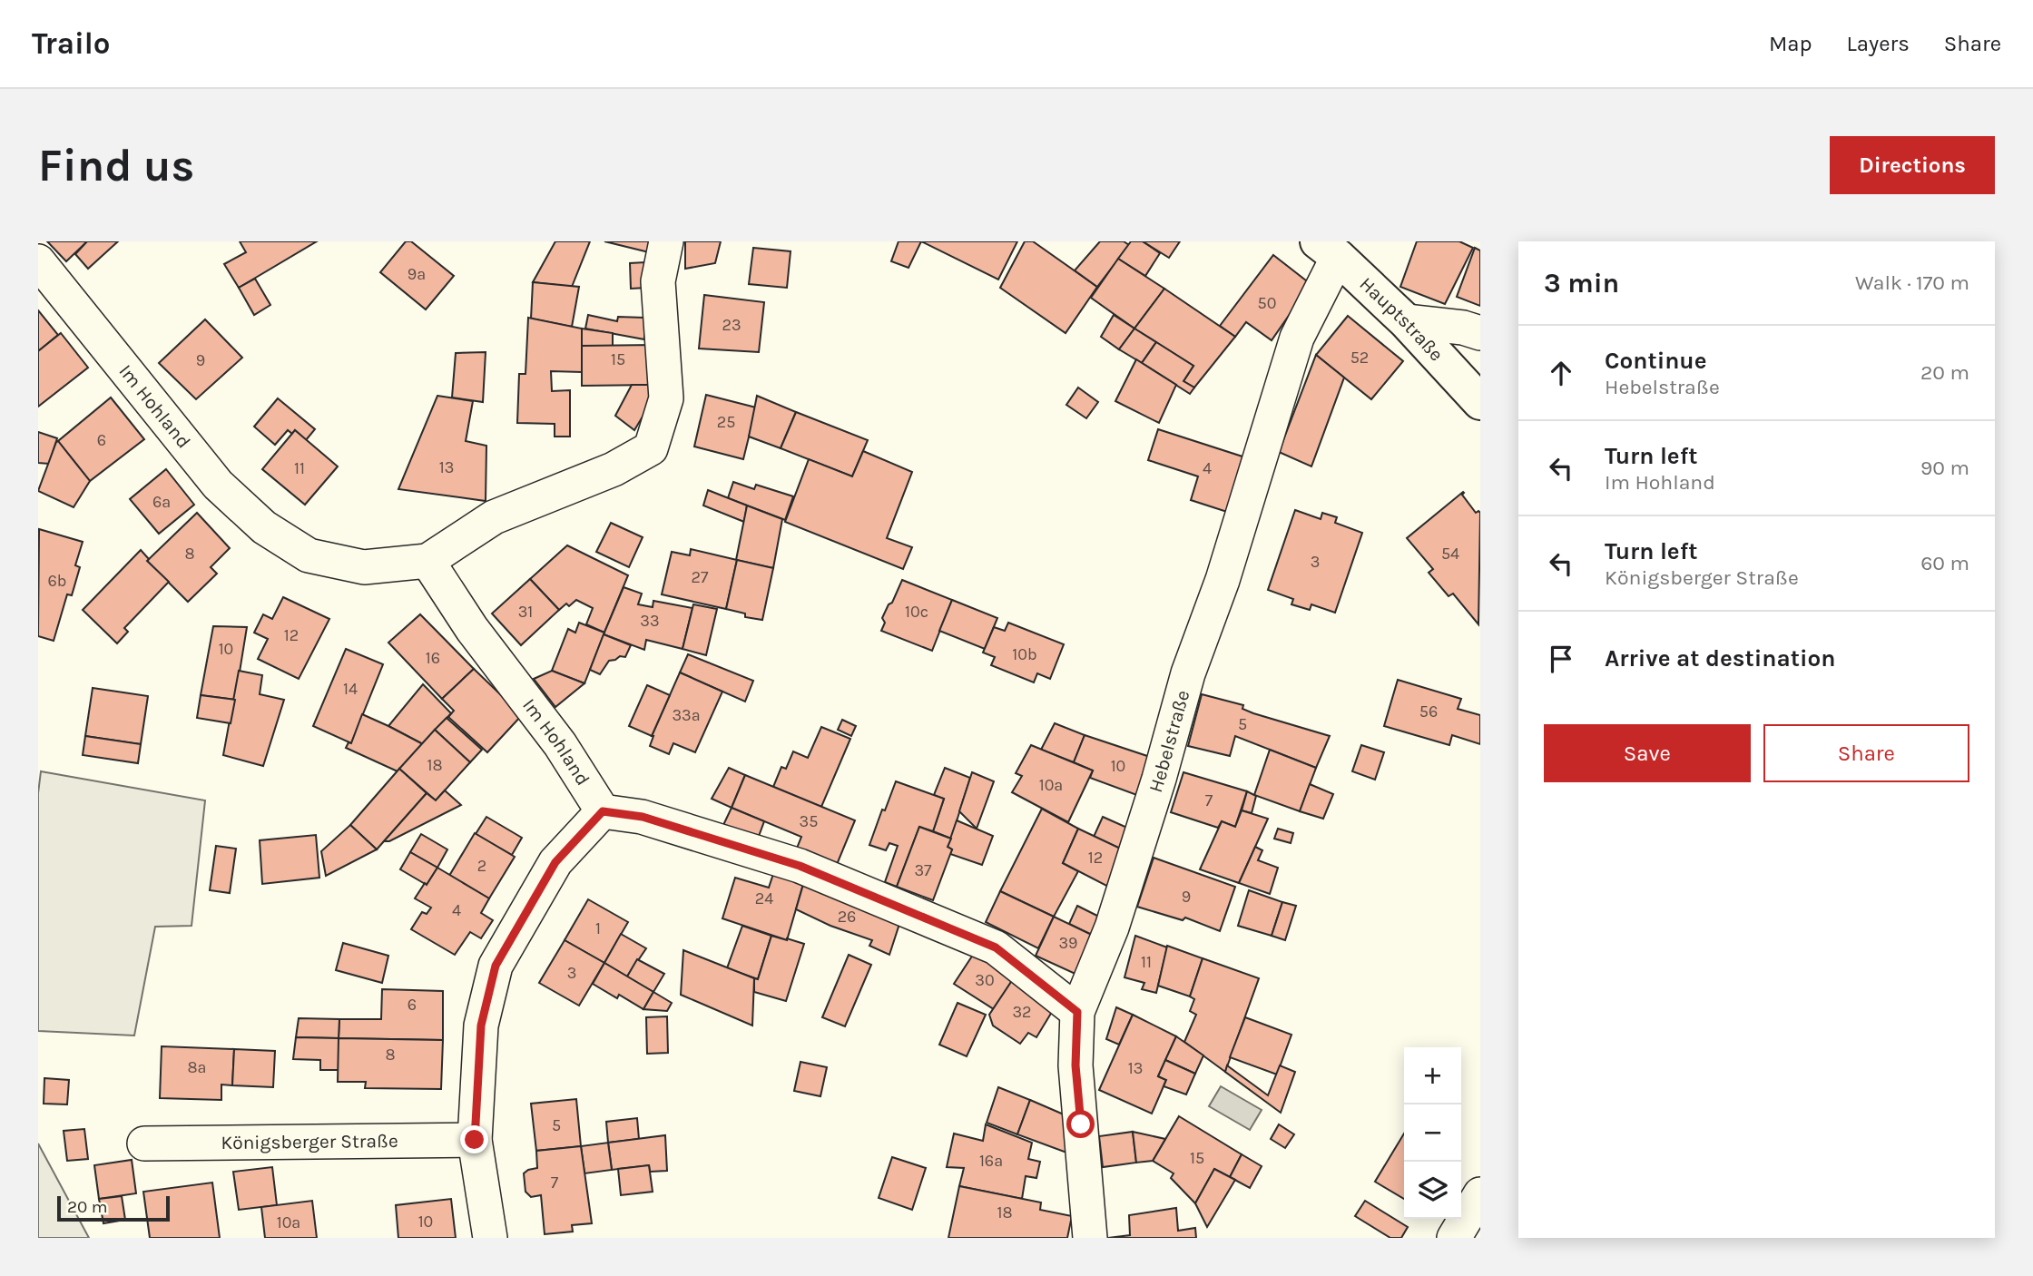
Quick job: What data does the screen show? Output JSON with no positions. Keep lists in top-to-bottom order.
{
  "streets": {
    "main road": ["Hauptstraße"],
    "street": ["Im Hohland", "Hebelstraße", "Königsberger Straße"]
  },
  "crossings": [
    ["Hauptstraße", "Hebelstraße"]
  ],
  "house_numbers": [
    "9a",
    "50",
    "23",
    "52",
    "15",
    "9",
    "25",
    "6",
    "13",
    "11",
    "4",
    "6a",
    "8",
    "54",
    "3",
    "27",
    "6b",
    "31",
    "10c",
    "33",
    "12",
    "10",
    "10b",
    "16",
    "14",
    "56",
    "33a",
    "5",
    "18",
    "10",
    "10a",
    "7",
    "35",
    "12",
    "2",
    "37",
    "9",
    "24",
    "4",
    "26",
    "1",
    "39",
    "11",
    "3",
    "30",
    "6",
    "32",
    "8",
    "8a",
    "13",
    "5",
    "15",
    "16a",
    "7",
    "18",
    "10",
    "10a"
  ],
  "scale_bar": "20 m",
  "page": {
    "header": "Trailo",
    "nav": ["Map", "Layers", "Share"],
    "buttons": [
      "Directions",
      ["Save", "Share"]
    ],
    "title": "Find us",
    "heading": ["3 min", "Walk · 170 m"],
    "list": [
      ["Continue", "Hebelstraße", "20 m"],
      ["Turn left", "Im Hohland", "90 m"],
      ["Turn left", "Königsberger Straße", "60 m"],
      "Arrive at destination"
    ],
    "map_buttons": ["+", "−"],
    "scale": "20 m"
  }
}
